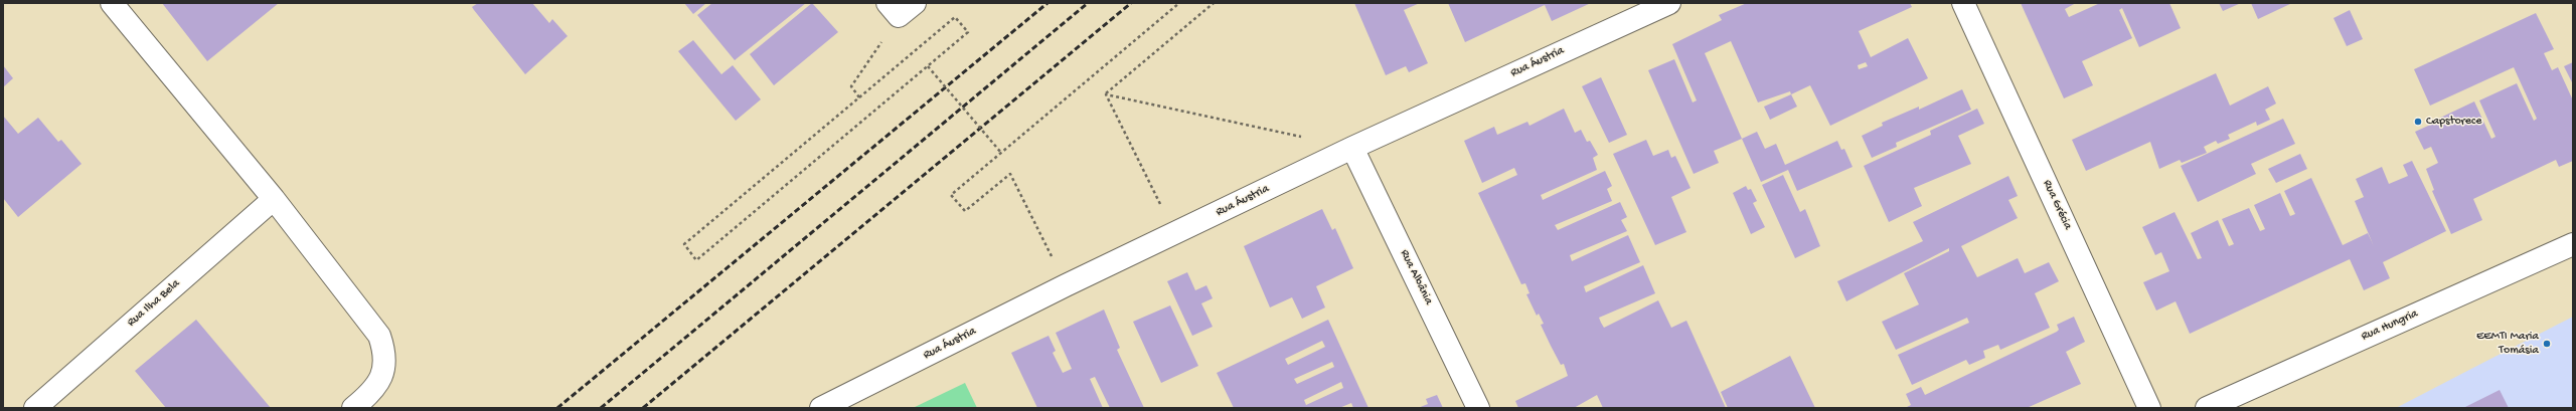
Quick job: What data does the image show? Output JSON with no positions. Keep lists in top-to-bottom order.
{
  "streets": {
    "street": [
      "Rua Áustria",
      "Rua Grécia",
      "Rua Albânia",
      "Rua Ilha Bela",
      "Rua Hungria"
    ]
  },
  "crossings": [
    ["Rua Áustria", "Rua Albânia"]
  ],
  "places": ["Capstorece", "EEMTI Maria Tomásia"]
}
